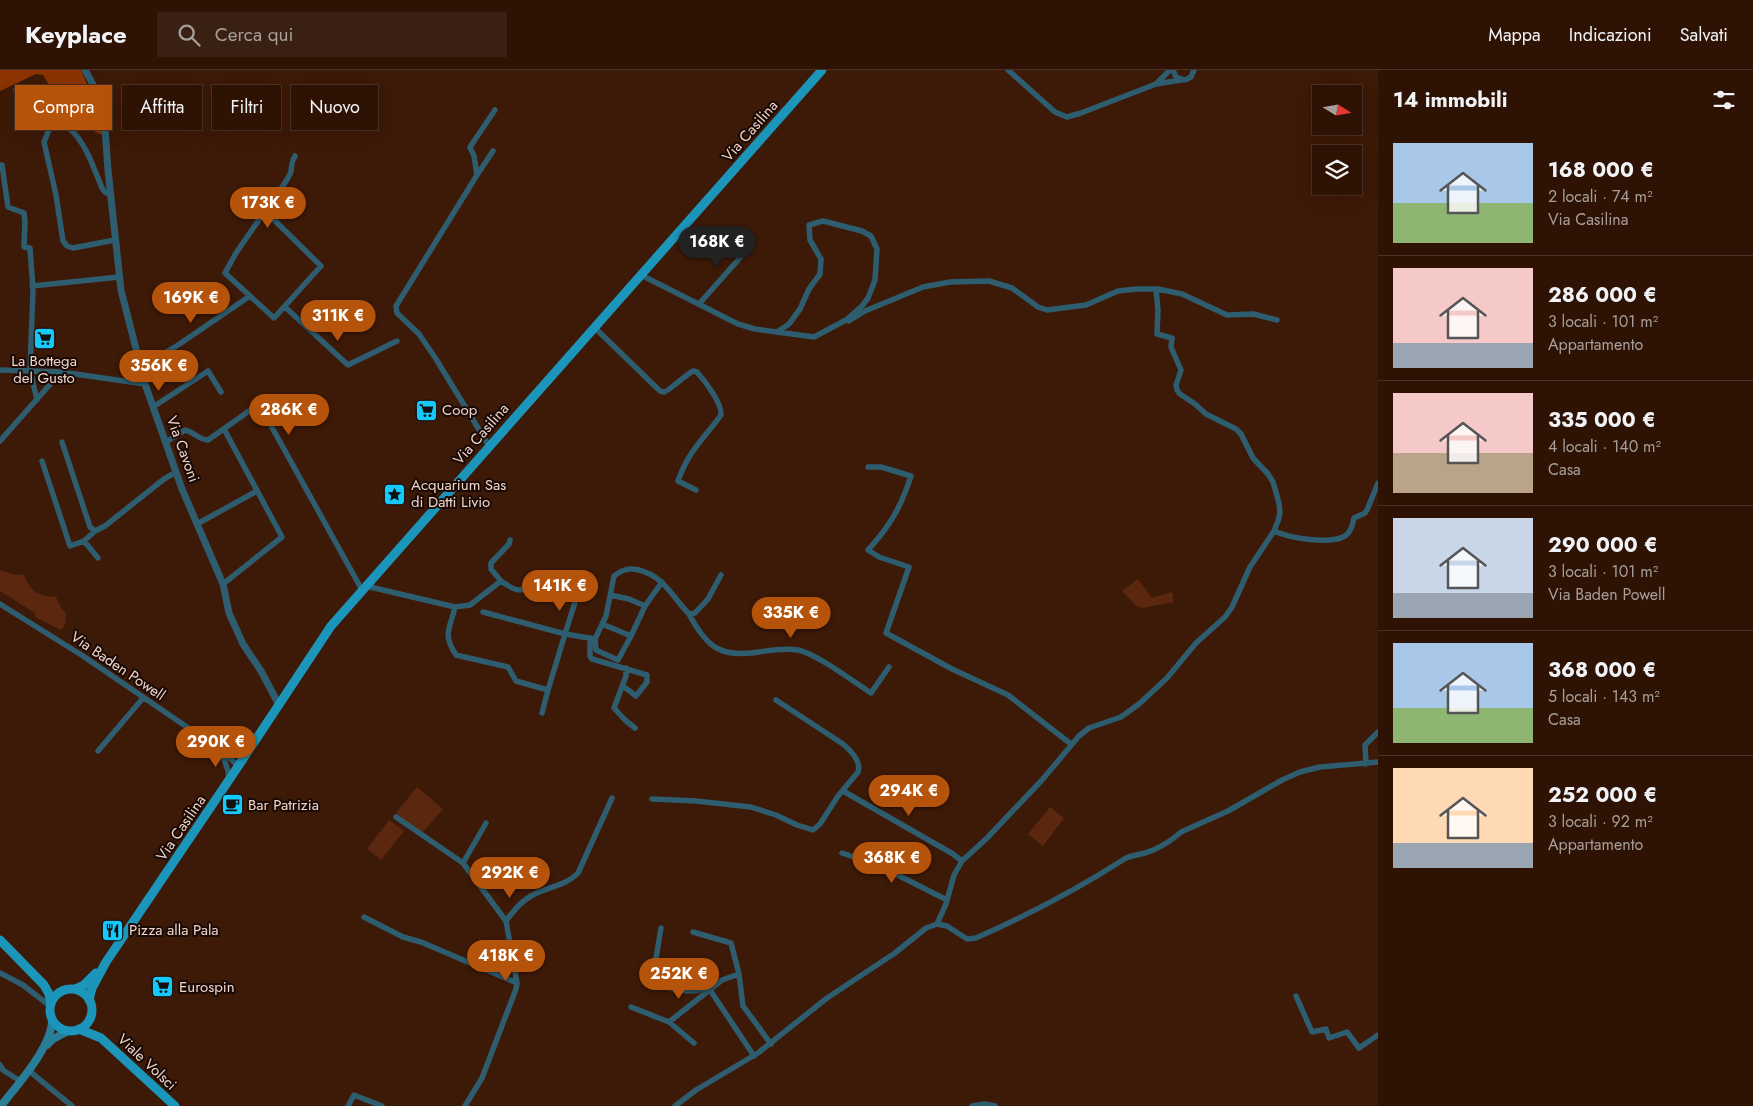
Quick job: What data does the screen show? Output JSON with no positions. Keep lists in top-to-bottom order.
{
  "streets": {
    "main road": ["Via Casilina", "Viale Volsci"],
    "street": ["Via Cavoni", "Via Baden Powell"]
  },
  "crossings": [
    ["Via Casilina", "Via Cavoni"],
    ["Via Casilina", "Via Baden Powell"],
    ["Via Casilina", "Viale Volsci"]
  ],
  "places": {
    "supermarket": ["La Bottega del Gusto", "Coop", "Eurospin"],
    "place": ["Acquarium Sas di Datti Livio"],
    "cafe": ["Bar Patrizia"],
    "restaurant": ["Pizza alla Pala"]
  },
  "north": "right",
  "page": {
    "header": "Keyplace",
    "search": "Cerca qui",
    "nav": ["Mappa", "Indicazioni", "Salvati"],
    "heading": "14 immobili",
    "chip": [
      "Compra",
      "Affitta",
      "Filtri",
      "Nuovo"
    ],
    "list": [
      {
        "name": "168 000 €",
        "note": "2 locali · 74 m² · Via Casilina"
      },
      {
        "name": "286 000 €",
        "note": "3 locali · 101 m² · Appartamento"
      },
      {
        "name": "335 000 €",
        "note": "4 locali · 140 m² · Casa"
      },
      {
        "name": "290 000 €",
        "note": "3 locali · 101 m² · Via Baden Powell"
      },
      {
        "name": "368 000 €",
        "note": "5 locali · 143 m² · Casa"
      },
      {
        "name": "252 000 €",
        "note": "3 locali · 92 m² · Appartamento"
      }
    ],
    "price": [
      "173K €",
      "168K €",
      "169K €",
      "311K €",
      "356K €",
      "286K €",
      "141K €",
      "335K €",
      "290K €",
      "294K €",
      "368K €",
      "292K €",
      "418K €",
      "252K €"
    ]
  }
}
